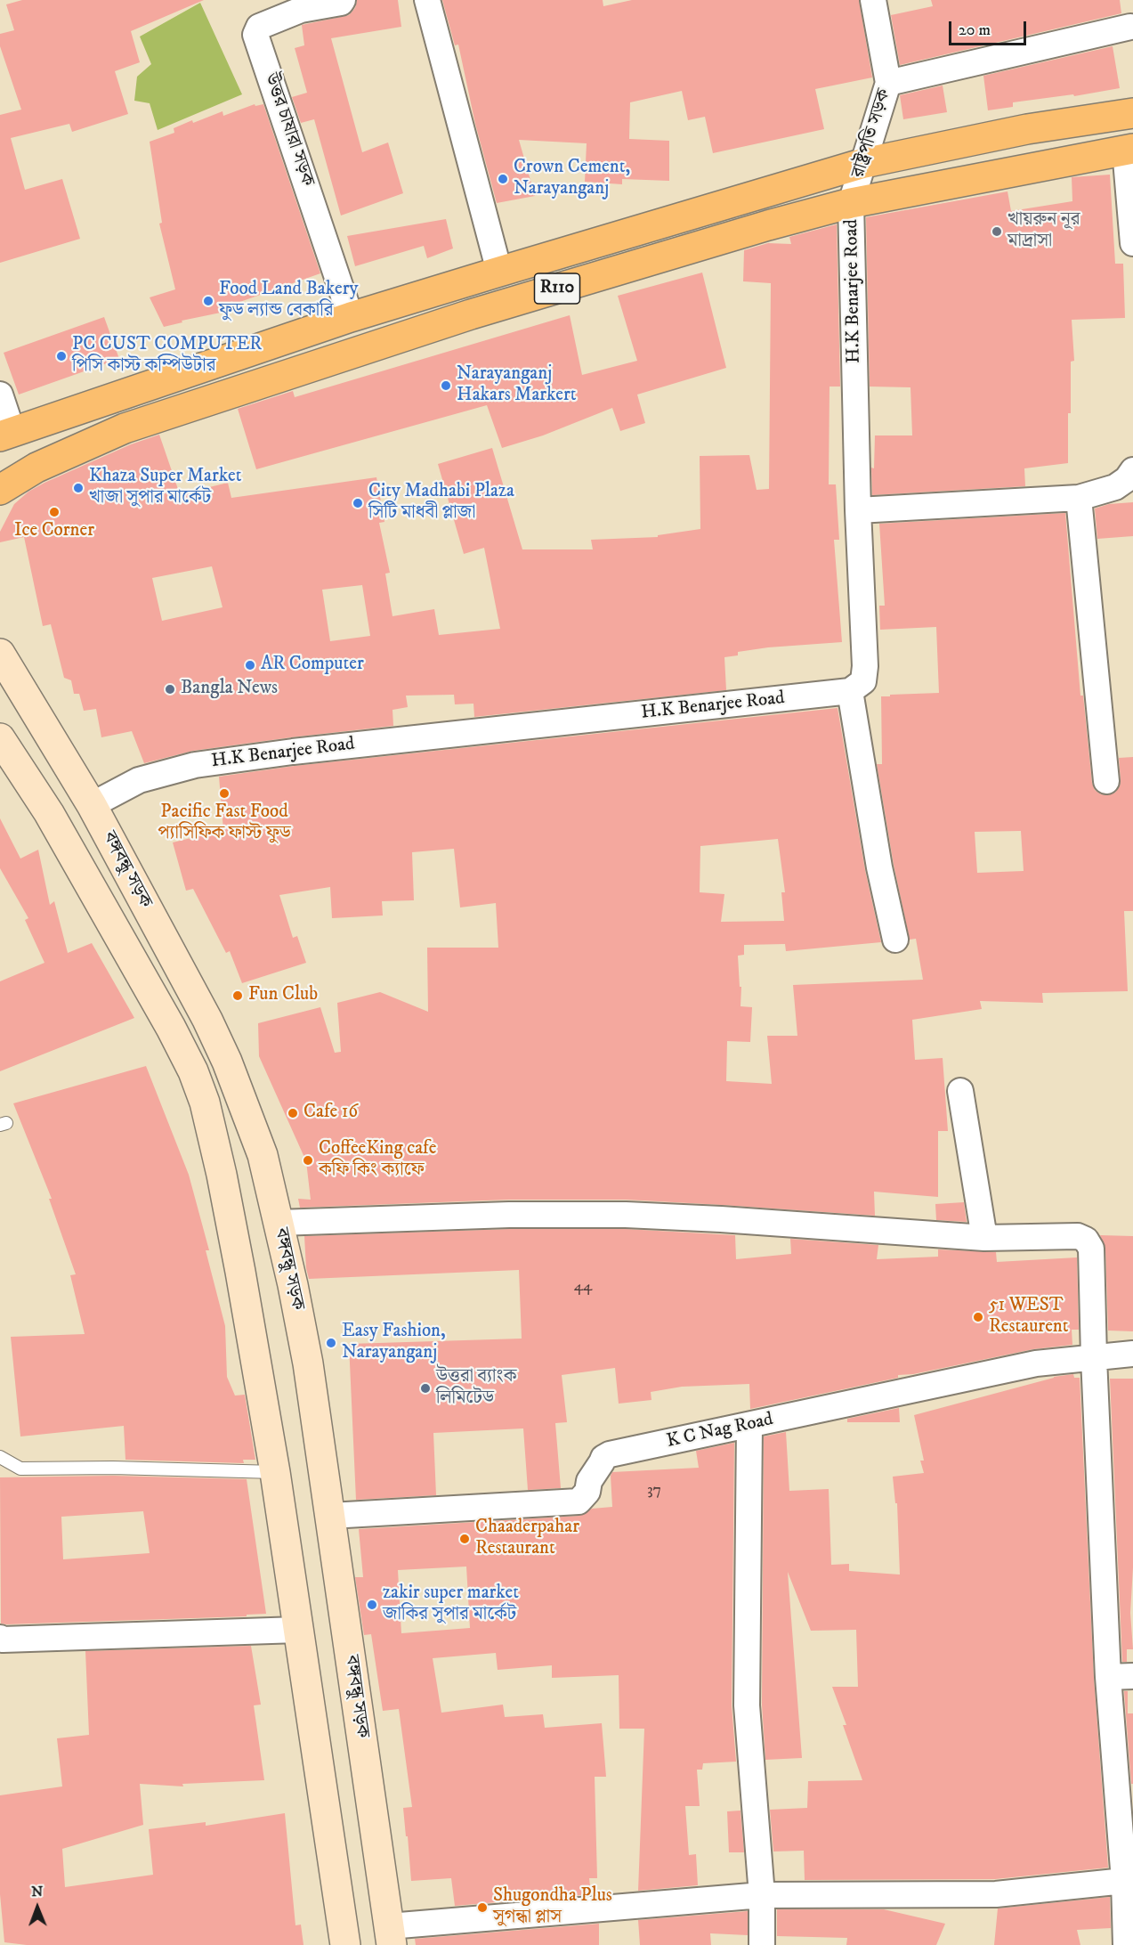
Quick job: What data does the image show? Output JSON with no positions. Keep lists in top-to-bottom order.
{
  "streets": {
    "main road": ["R110", "বঙ্গবন্ধু সড়ক"],
    "street": [
      "উত্তর চাষারা সড়ক",
      "রাষ্ট্রপতি সড়ক",
      "H.K Benarjee Road",
      "K C Nag Road"
    ]
  },
  "crossings": [
    ["উত্তর চাষারা সড়ক", "R110"],
    ["রাষ্ট্রপতি সড়ক", "R110"],
    ["রাষ্ট্রপতি সড়ক", "H.K Benarjee Road"],
    ["R110", "H.K Benarjee Road"],
    ["H.K Benarjee Road", "বঙ্গবন্ধু সড়ক"],
    ["বঙ্গবন্ধু সড়ক", "K C Nag Road"]
  ],
  "places": [
    "Crown Cement, Narayanganj",
    "খায়রুন নূর মাদ্রাসা",
    "Food Land Bakery ফুড ল্যান্ড বেকারি",
    "PC CUST COMPUTER পিসি কাস্ট কম্পিউটার",
    "Narayanganj Hakars Markert",
    "Khaza Super Market খাজা সুপার মার্কেট",
    "City Madhabi Plaza সিটি মাধবী প্লাজা",
    "Ice Corner",
    "AR Computer",
    "Bangla News",
    "Pacific Fast Food প্যাসিফিক ফাস্ট ফুড",
    "Fun Club",
    "Cafe 16",
    "CoffeeKing cafe কফি কিং ক্যাফে",
    "51 WEST Restaurent",
    "Easy Fashion, Narayanganj",
    "উত্তরা ব্যাংক লিমিটেড",
    "Chaaderpahar Restaurant",
    "zakir super market জাকির সুপার মার্কেট",
    "Shugondha Plus সুগন্ধা প্লাস"
  ],
  "house_numbers": ["44", "37"],
  "scale_bar": "20 m",
  "north": "top"
}
